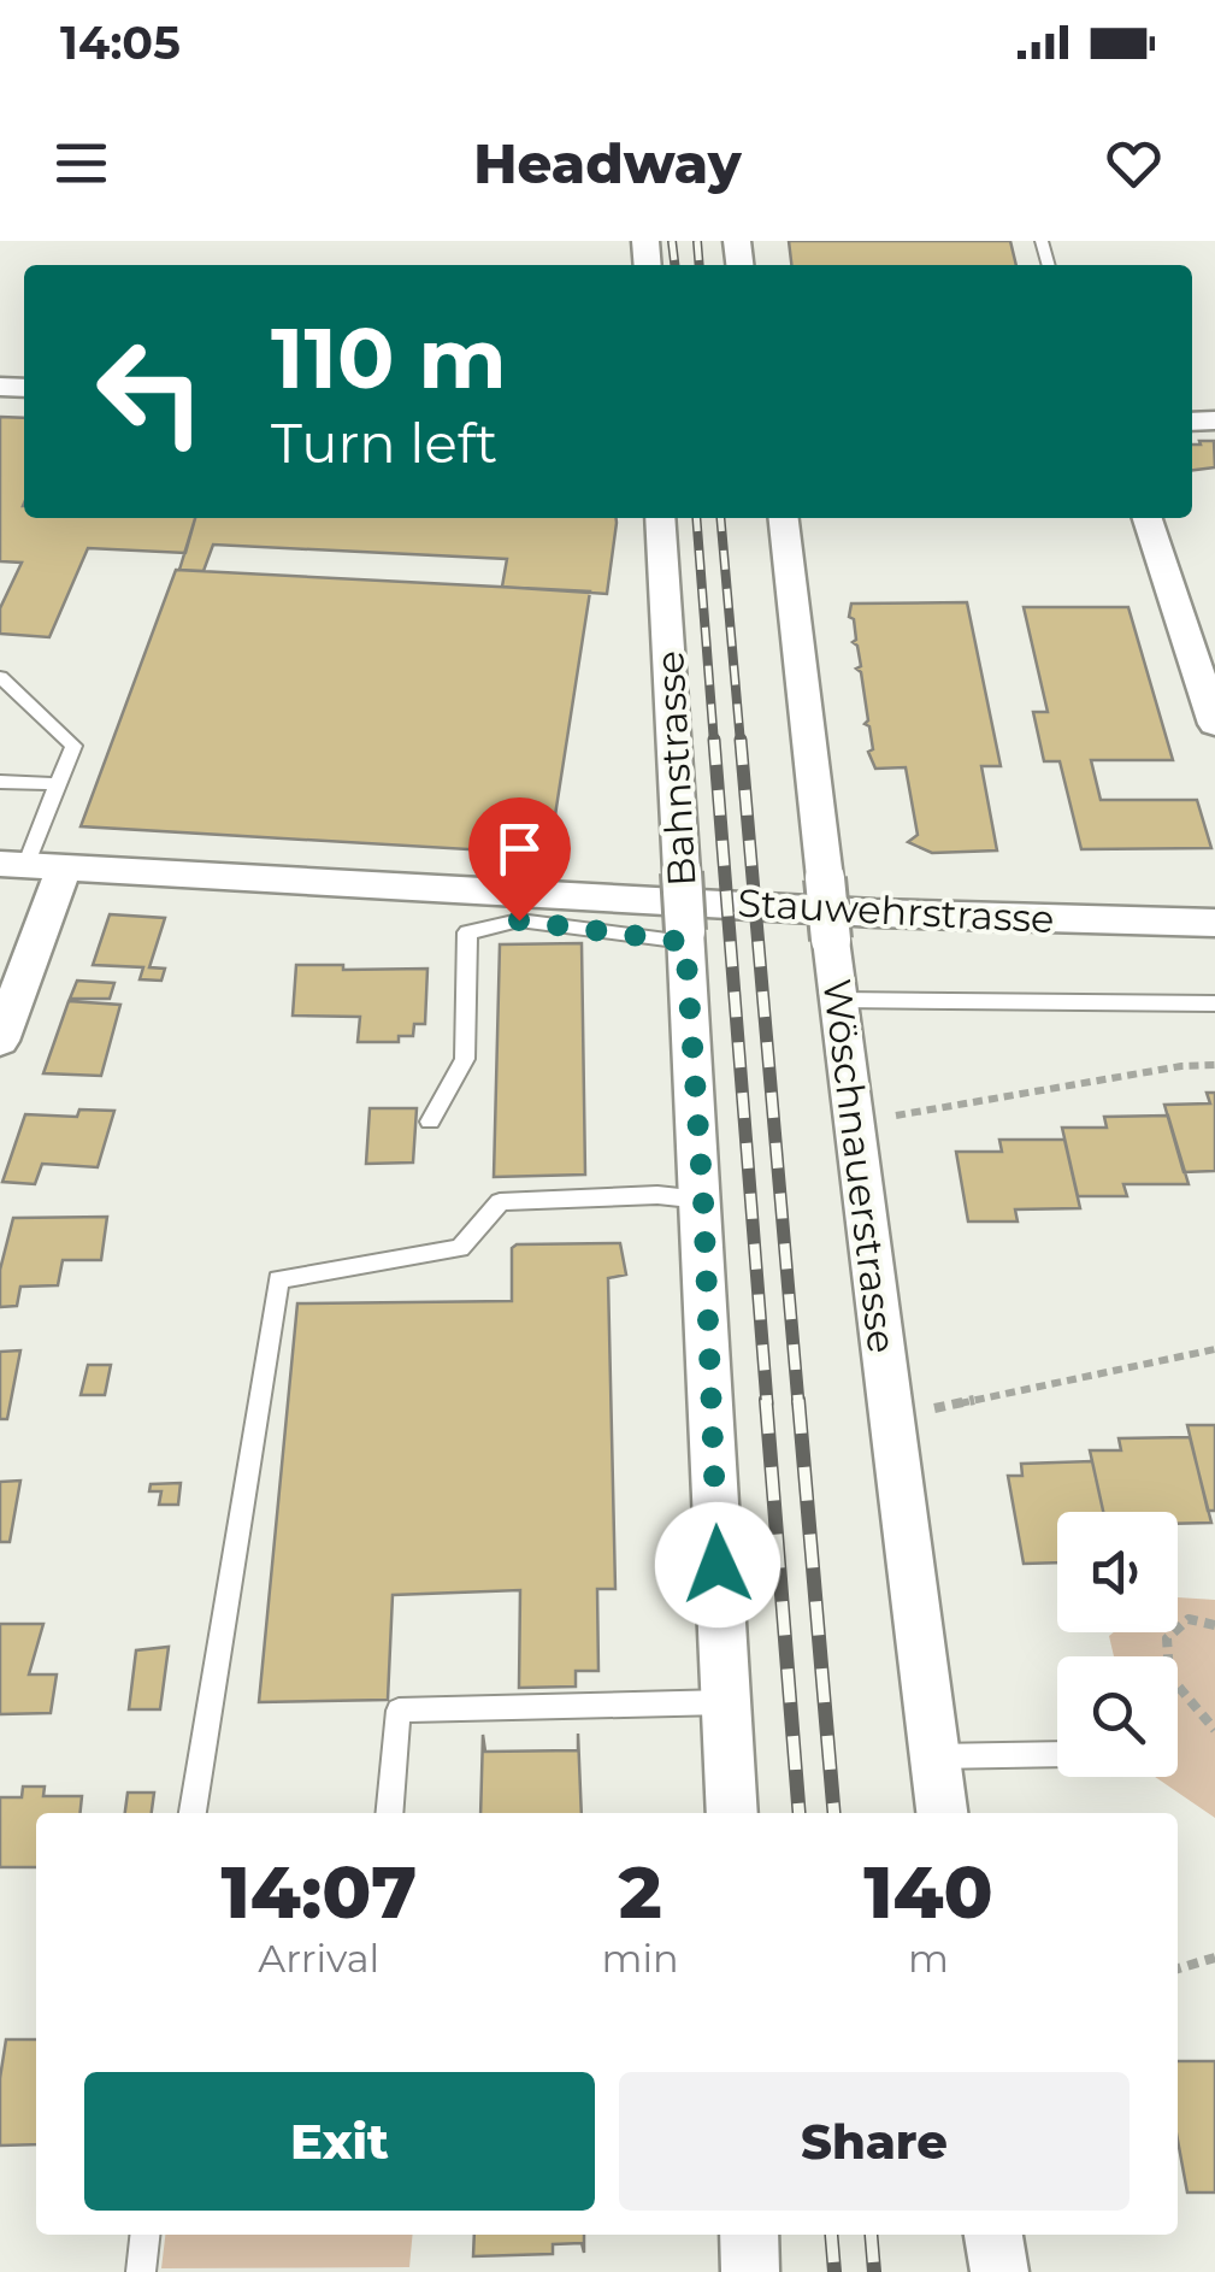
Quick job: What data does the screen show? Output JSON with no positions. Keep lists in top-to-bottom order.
{
  "streets": {
    "street": ["Bahnstrasse", "Stauwehrstrasse", "Wöschnauerstrasse"]
  },
  "page": {
    "status": "14:05",
    "header": "Headway",
    "turn": ["110 m", "Turn left"],
    "eta": [
      "14:07",
      "Arrival",
      "2",
      "min",
      "140",
      "m"
    ],
    "buttons": ["Exit", "Share"]
  }
}
